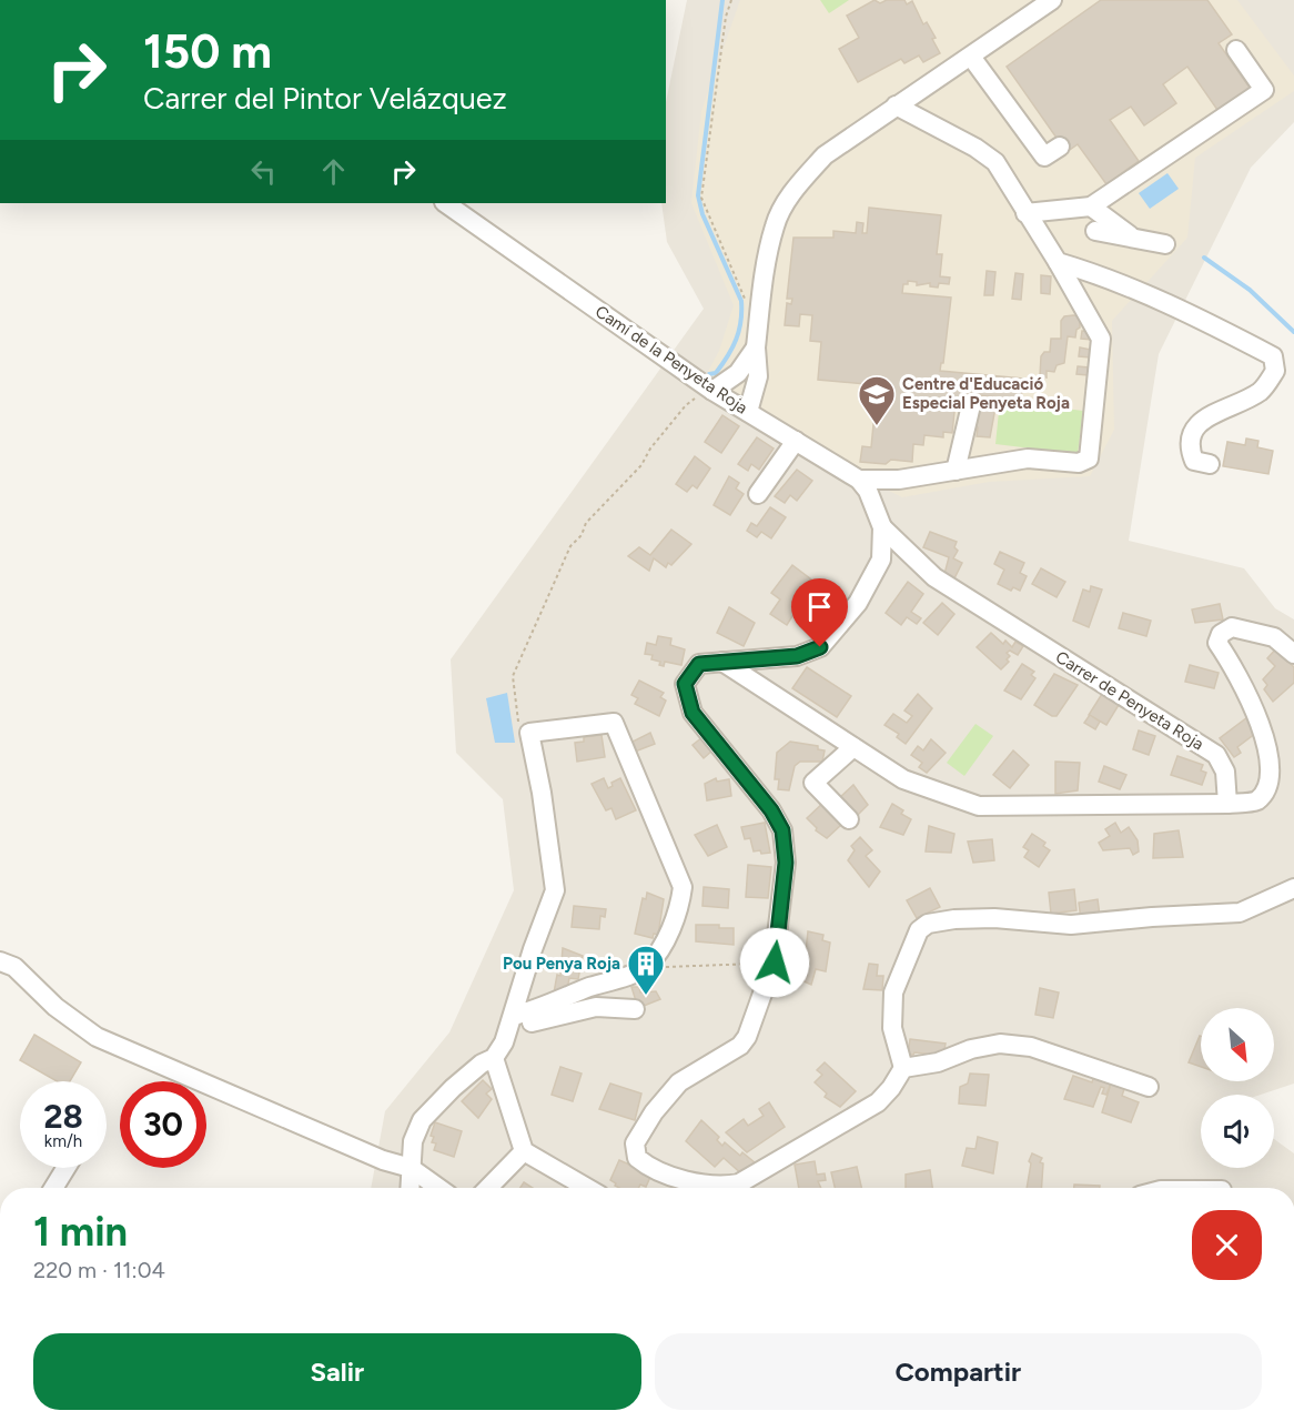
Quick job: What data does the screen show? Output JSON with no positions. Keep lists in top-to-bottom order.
{
  "streets": {
    "street": ["Camí de la Penyeta Roja", "Carrer de Penyeta Roja"]
  },
  "crossings": [
    ["Camí de la Penyeta Roja", "Carrer de Penyeta Roja"]
  ],
  "places": {
    "school or university": ["Centre d'Educació Especial Penyeta Roja"],
    "building": ["Pou Penya Roja"]
  },
  "north": "bottom right",
  "page": {
    "turn": ["150 m", "Carrer del Pintor Velázquez"],
    "speed": "28 km/h",
    "limit": "30",
    "heading": ["1 min", "220 m · 11:04"],
    "buttons": ["Salir", "Compartir"]
  }
}
